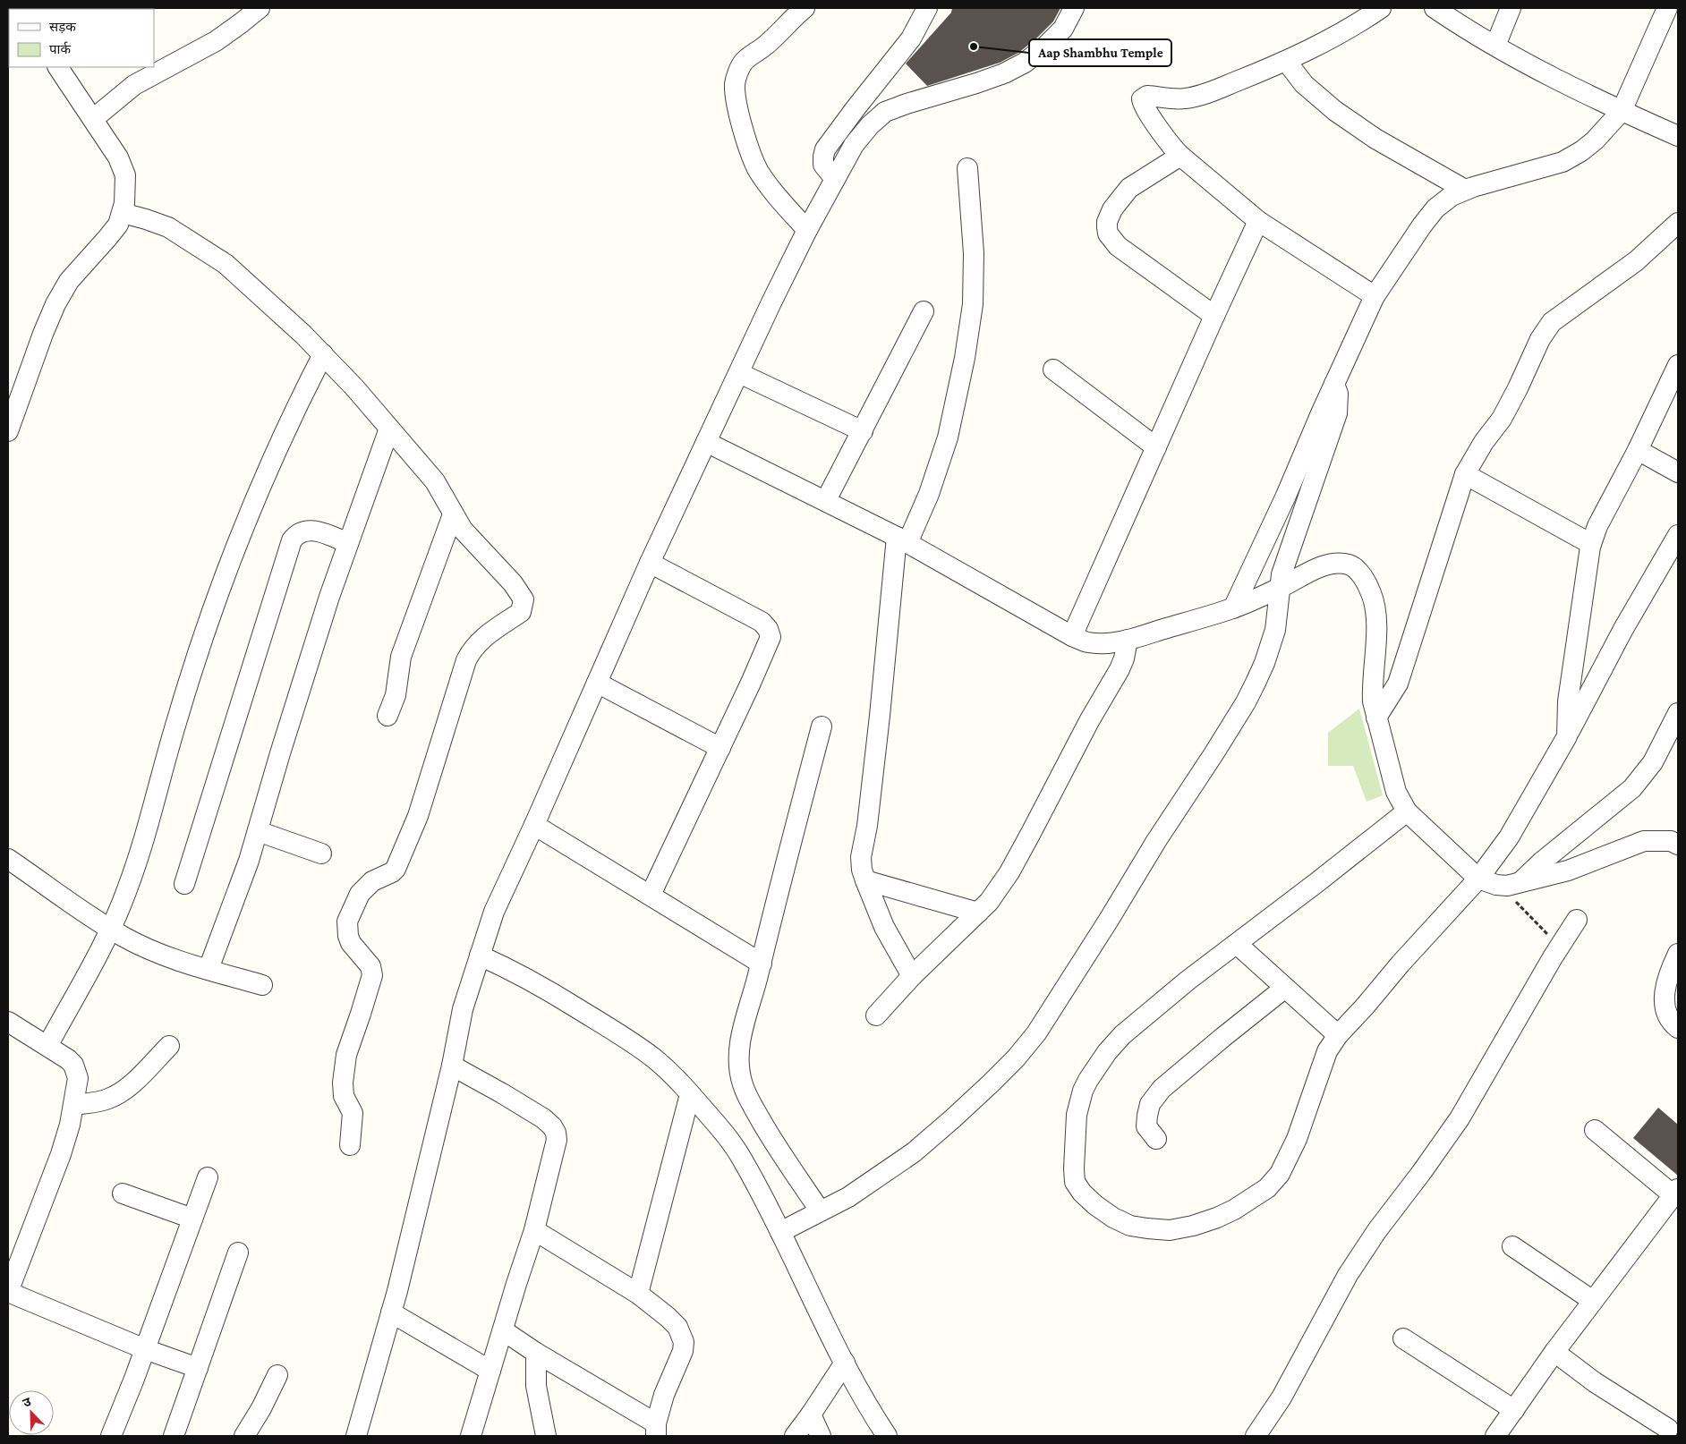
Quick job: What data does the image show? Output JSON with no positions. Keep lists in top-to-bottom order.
{
  "places": ["Aap Shambhu Temple"],
  "legend": ["सड़क", "पार्क"],
  "north": "top left"
}
